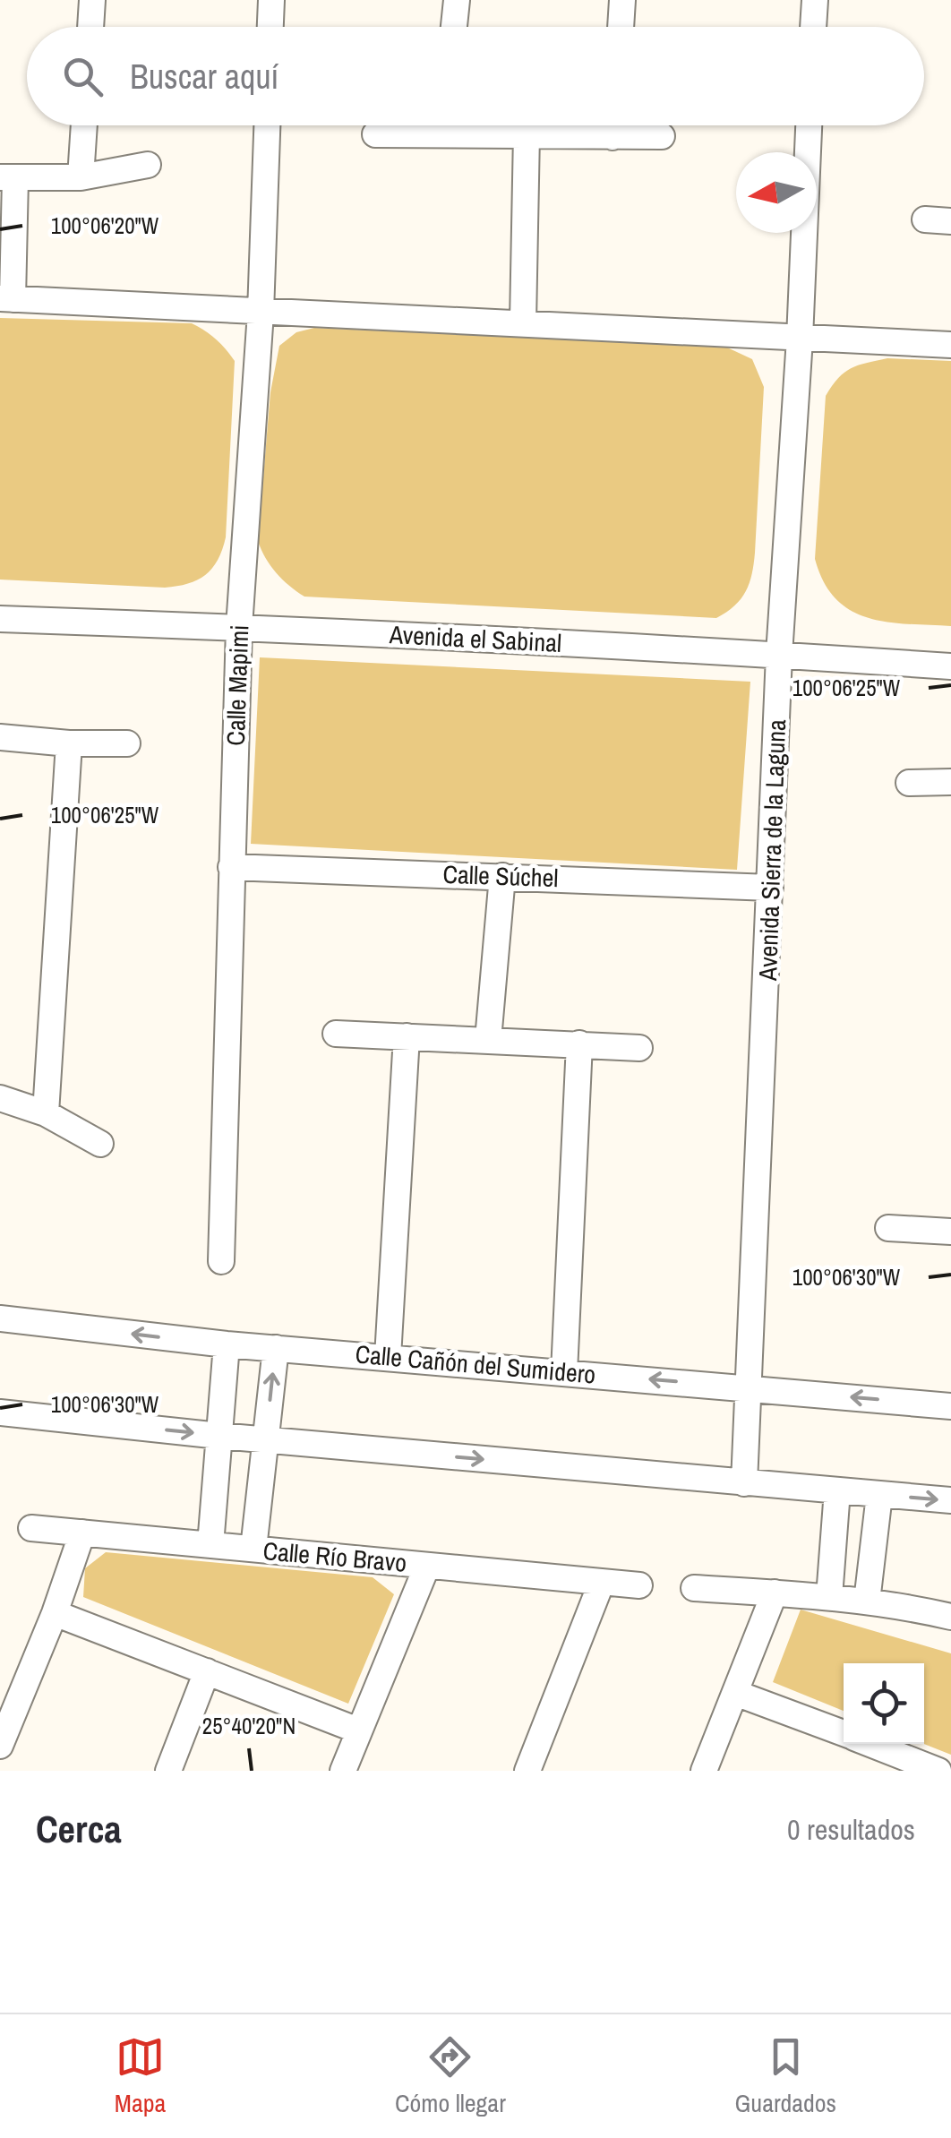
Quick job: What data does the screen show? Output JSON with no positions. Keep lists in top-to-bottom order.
{
  "streets": {
    "street": [
      "Avenida el Sabinal",
      "Calle Mapimi",
      "Avenida Sierra de la Laguna",
      "Calle Súchel",
      "Calle Cañón del Sumidero",
      "Calle Río Bravo"
    ]
  },
  "crossings": [
    ["Avenida el Sabinal", "Calle Mapimi"],
    ["Avenida el Sabinal", "Avenida Sierra de la Laguna"],
    ["Calle Mapimi", "Calle Súchel"],
    ["Avenida Sierra de la Laguna", "Calle Súchel"],
    ["Avenida Sierra de la Laguna", "Calle Cañón del Sumidero"]
  ],
  "north": "left",
  "page": {
    "search": "Buscar aquí",
    "heading": ["Cerca", "0 resultados"],
    "nav": ["Mapa", "Cómo llegar", "Guardados"]
  },
  "coordinates": [
    "100°06'20\"W",
    "100°06'25\"W",
    "100°06'30\"W",
    "25°40'20\"N"
  ]
}
